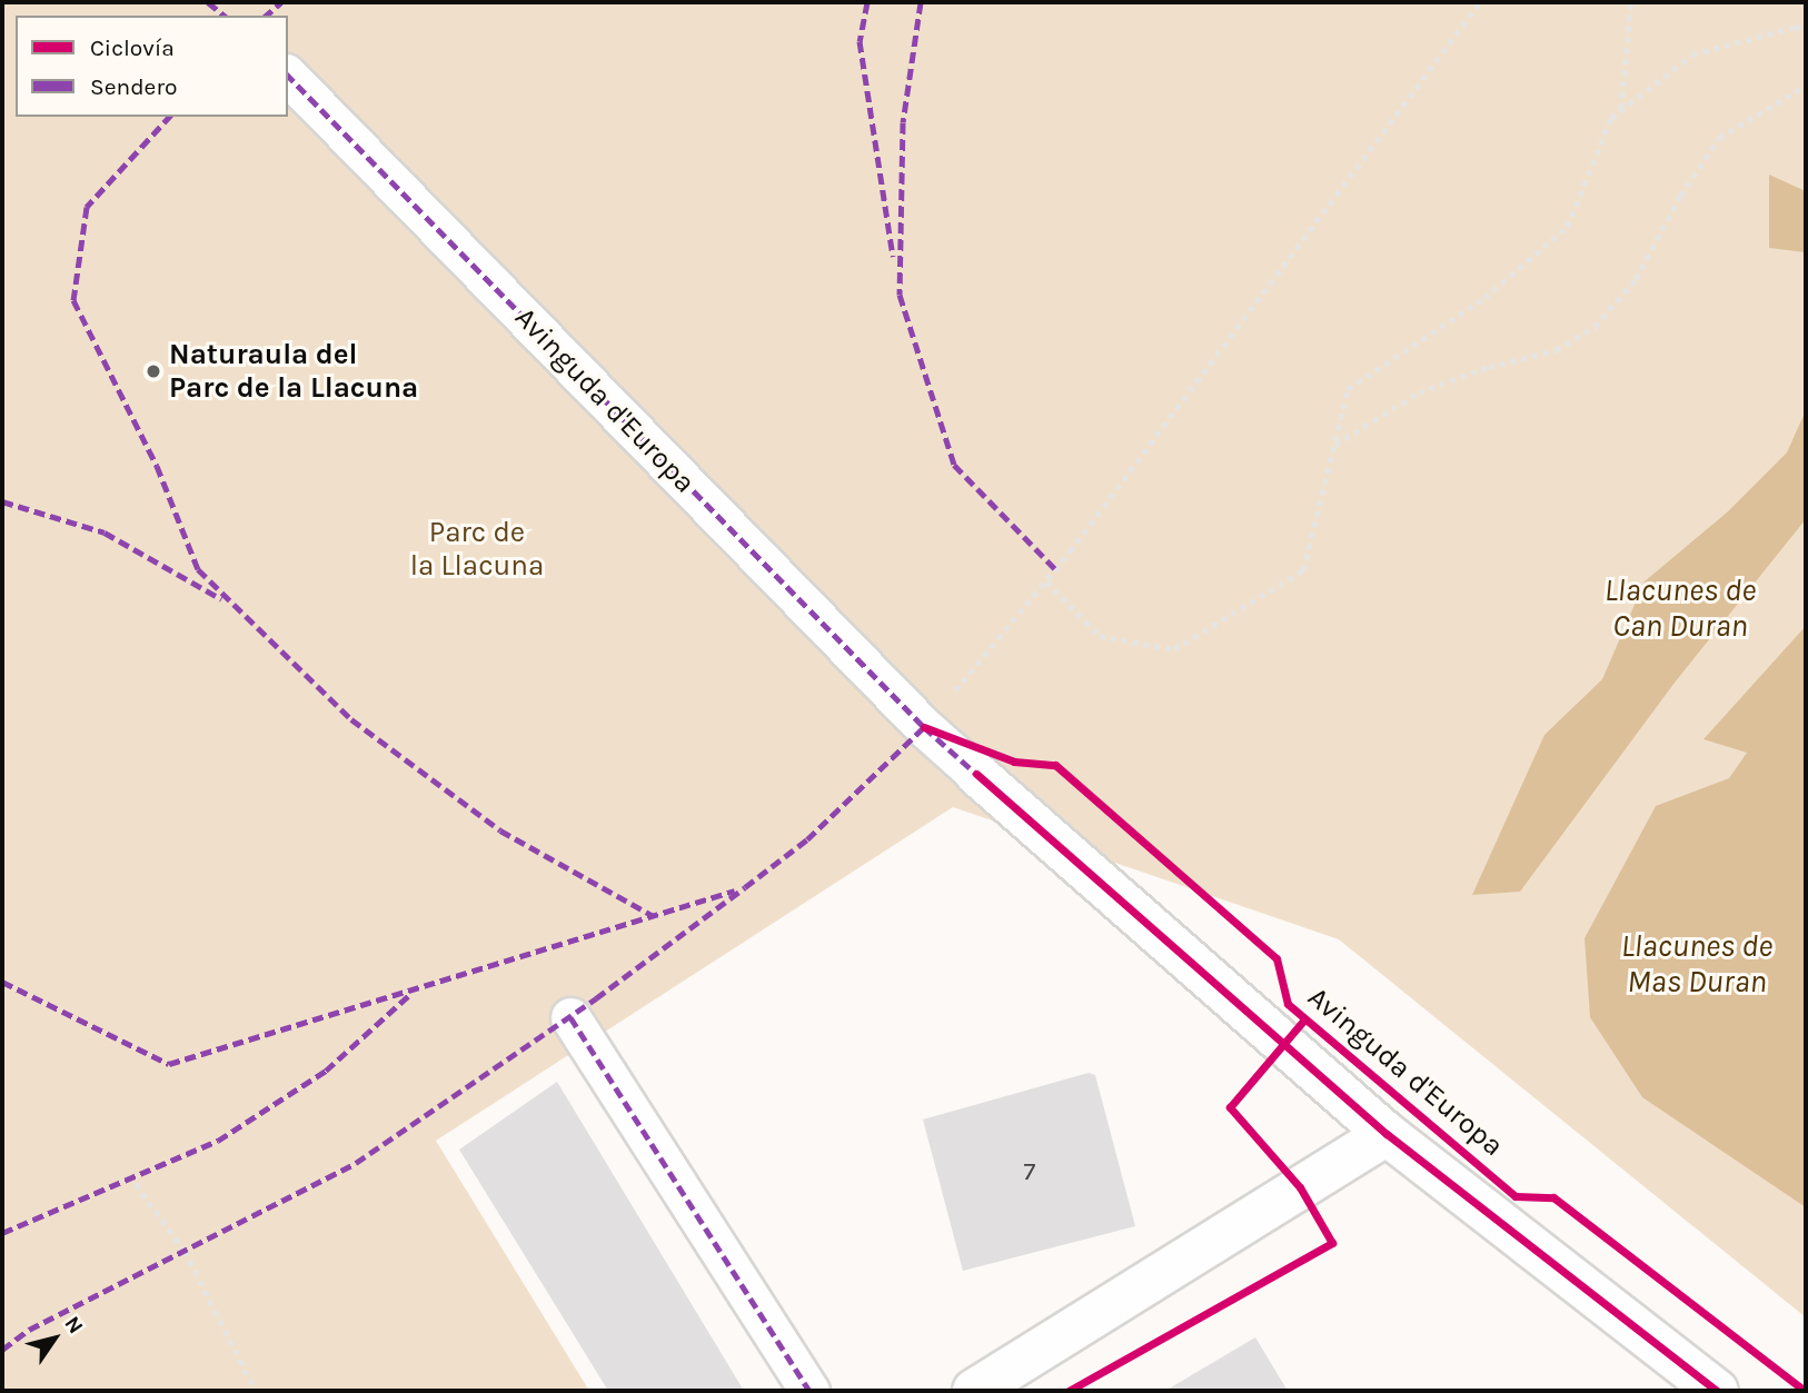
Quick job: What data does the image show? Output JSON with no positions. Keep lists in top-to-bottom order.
{
  "streets": {
    "street": ["Avinguda d'Europa"]
  },
  "water": ["Llacunes de Can Duran", "Llacunes de Mas Duran"],
  "parks": ["Parc de la Llacuna"],
  "places": ["Naturaula del Parc de la Llacuna"],
  "house_numbers": ["7"],
  "legend": ["Ciclovía", "Sendero"],
  "north": "top right"
}
